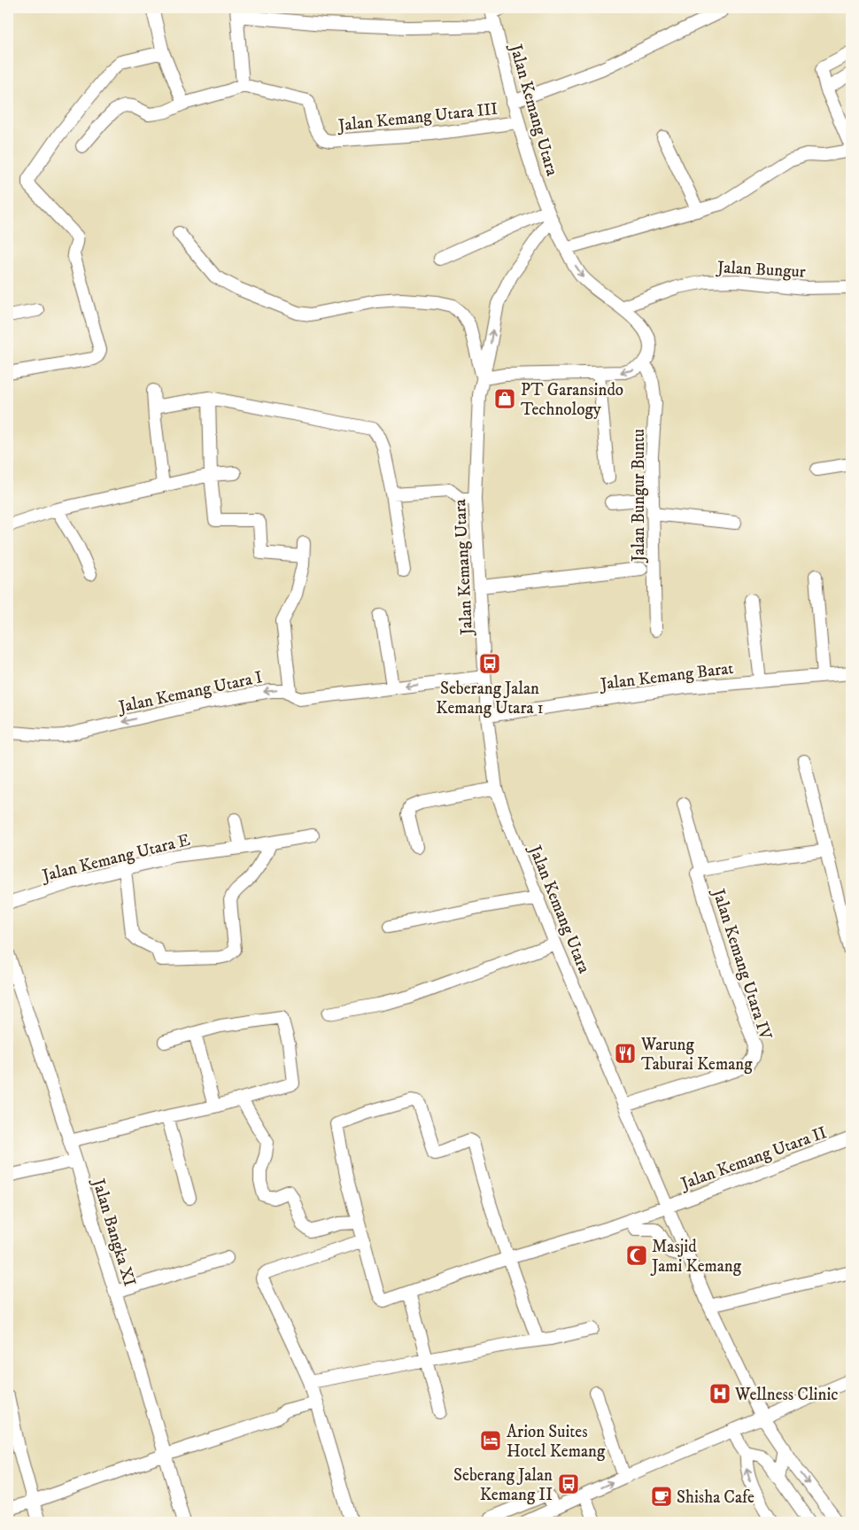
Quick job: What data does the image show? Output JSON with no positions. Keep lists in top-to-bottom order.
{
  "streets": {
    "street": [
      "Jalan Kemang Utara",
      "Jalan Kemang Utara III",
      "Jalan Bungur",
      "Jalan Bungur Buntu",
      "Jalan Kemang Barat",
      "Jalan Kemang Utara I",
      "Jalan Kemang Utara E",
      "Jalan Kemang Utara IV",
      "Jalan Kemang Utara II",
      "Jalan Bangka XI"
    ]
  },
  "crossings": [
    ["Jalan Kemang Utara", "Jalan Kemang Utara III"],
    ["Jalan Kemang Utara", "Jalan Bungur"],
    ["Jalan Kemang Utara", "Jalan Bungur Buntu"],
    ["Jalan Kemang Utara", "Jalan Kemang Barat"],
    ["Jalan Kemang Utara", "Jalan Kemang Utara I"],
    ["Jalan Kemang Utara", "Jalan Kemang Utara IV"],
    ["Jalan Kemang Utara", "Jalan Kemang Utara II"]
  ],
  "one_way": ["Jalan Kemang Utara I"],
  "places": {
    "shop": ["PT Garansindo Technology"],
    "bus stop": ["Seberang Jalan Kemang Utara 1", "Seberang Jalan Kemang II"],
    "restaurant": ["Warung Taburai Kemang"],
    "mosque": ["Masjid Jami Kemang"],
    "hospital": ["Wellness Clinic"],
    "hotel": ["Arion Suites Hotel Kemang"],
    "cafe": ["Shisha Cafe"]
  }
}
